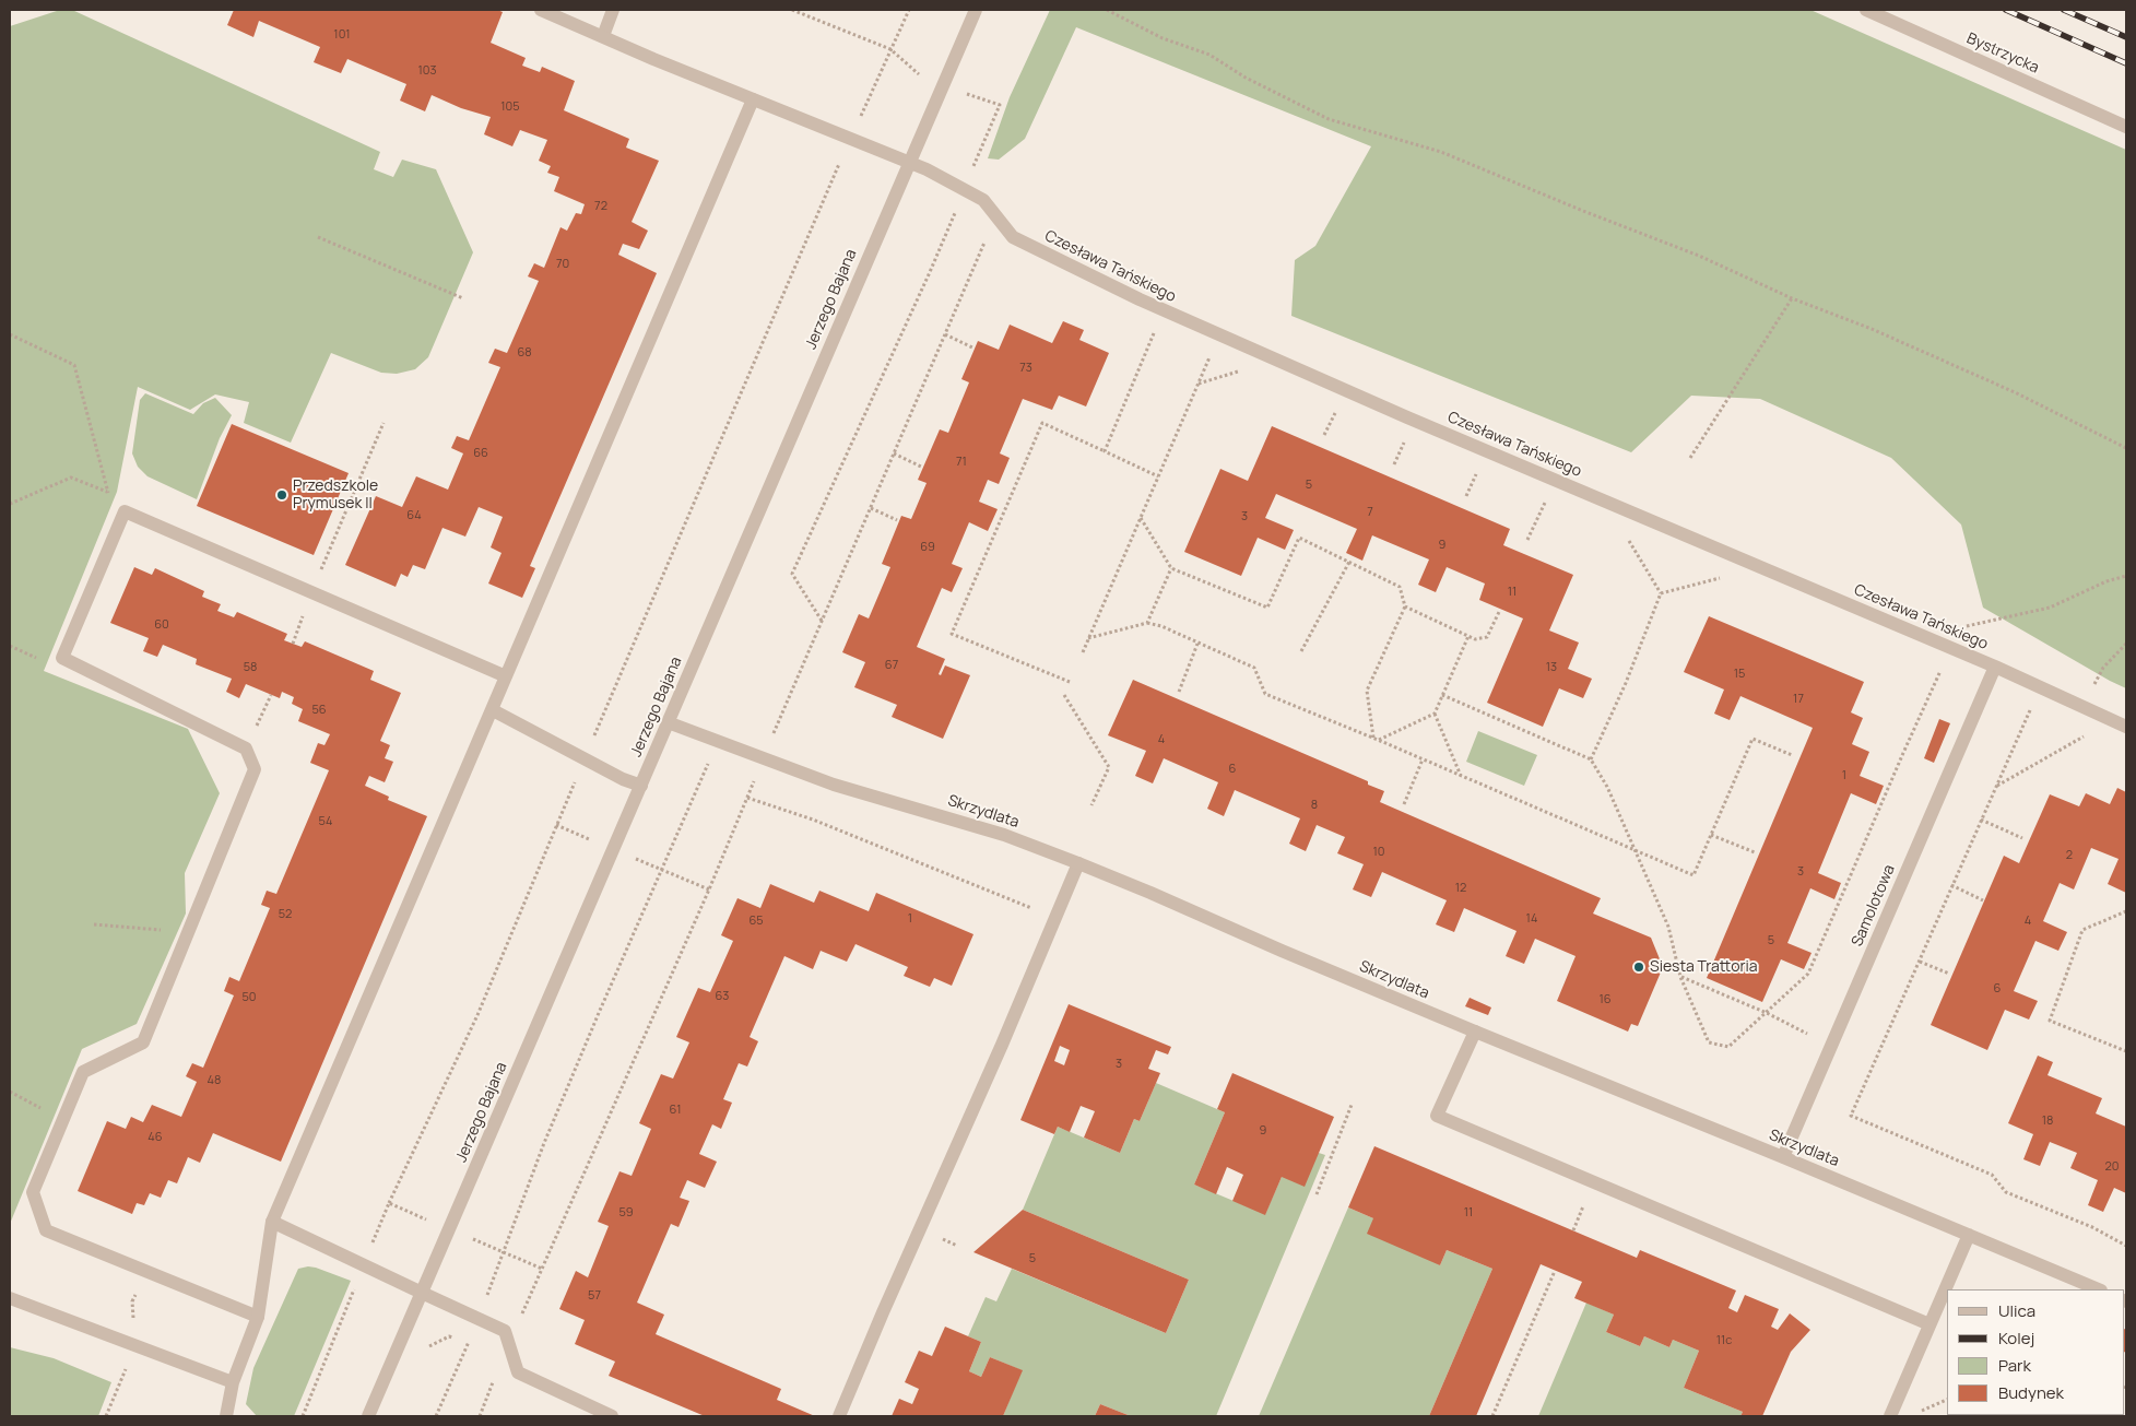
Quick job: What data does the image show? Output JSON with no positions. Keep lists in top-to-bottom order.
{
  "streets": {
    "street": [
      "Bystrzycka",
      "Czesława Tańskiego",
      "Jerzego Bajana",
      "Skrzydlata",
      "Samolotowa"
    ]
  },
  "crossings": [
    ["Czesława Tańskiego", "Jerzego Bajana"],
    ["Czesława Tańskiego", "Samolotowa"],
    ["Jerzego Bajana", "Skrzydlata"],
    ["Skrzydlata", "Samolotowa"]
  ],
  "places": ["Przedszkole Prymusek II", "Siesta Trattoria"],
  "house_numbers": [
    "101",
    "103",
    "105",
    "72",
    "70",
    "68",
    "73",
    "66",
    "71",
    "5",
    "7",
    "64",
    "3",
    "9",
    "69",
    "11",
    "60",
    "67",
    "58",
    "13",
    "15",
    "17",
    "56",
    "4",
    "6",
    "1",
    "8",
    "54",
    "10",
    "2",
    "3",
    "12",
    "52",
    "1",
    "14",
    "65",
    "4",
    "5",
    "6",
    "63",
    "50",
    "16",
    "3",
    "48",
    "61",
    "18",
    "9",
    "46",
    "20",
    "59",
    "11",
    "5",
    "57",
    "11c"
  ],
  "legend": [
    "Ulica",
    "Kolej",
    "Park",
    "Budynek"
  ]
}
